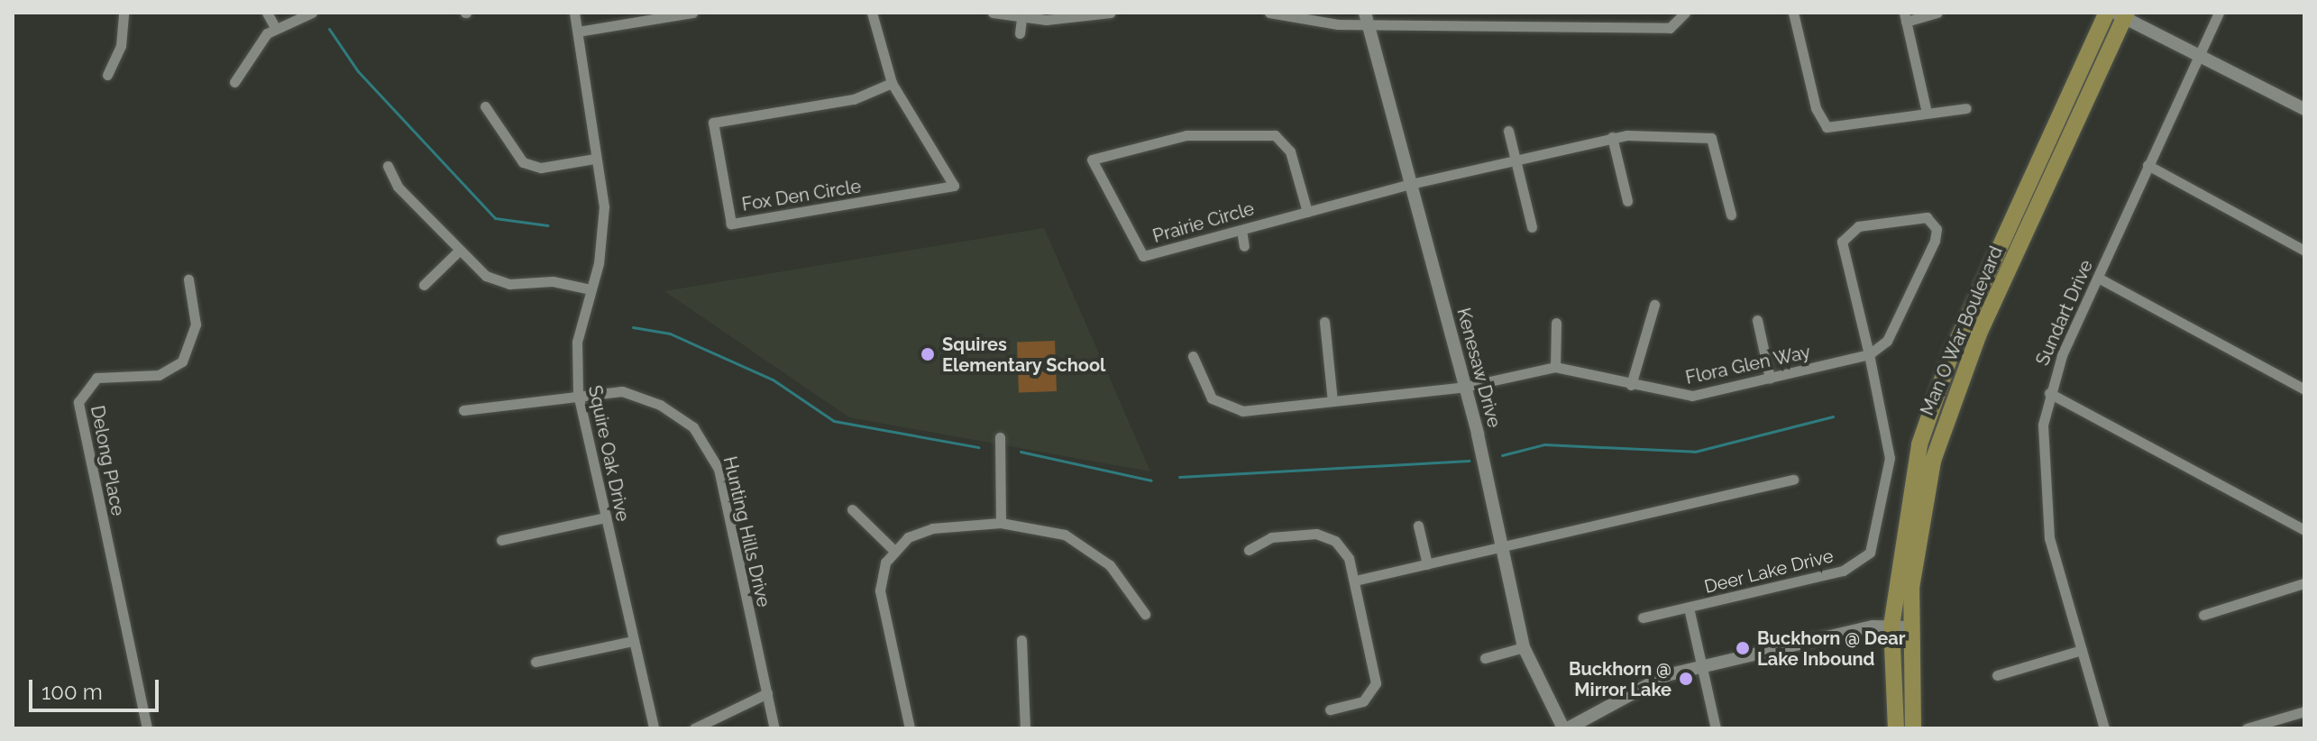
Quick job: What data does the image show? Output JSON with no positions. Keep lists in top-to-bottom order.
{
  "streets": {
    "main road": ["Man O War Boulevard"],
    "street": [
      "Fox Den Circle",
      "Prairie Circle",
      "Sundart Drive",
      "Flora Glen Way",
      "Kenesaw Drive",
      "Squire Oak Drive",
      "Delong Place",
      "Hunting Hills Drive",
      "Deer Lake Drive"
    ]
  },
  "crossings": [
    ["Prairie Circle", "Kenesaw Drive"],
    ["Flora Glen Way", "Kenesaw Drive"],
    ["Flora Glen Way", "Deer Lake Drive"],
    ["Squire Oak Drive", "Hunting Hills Drive"]
  ],
  "places": ["Squires Elementary School", "Buckhorn @ Dear Lake Inbound", "Buckhorn @ Mirror Lake"],
  "scale_bar": "100 m"
}
